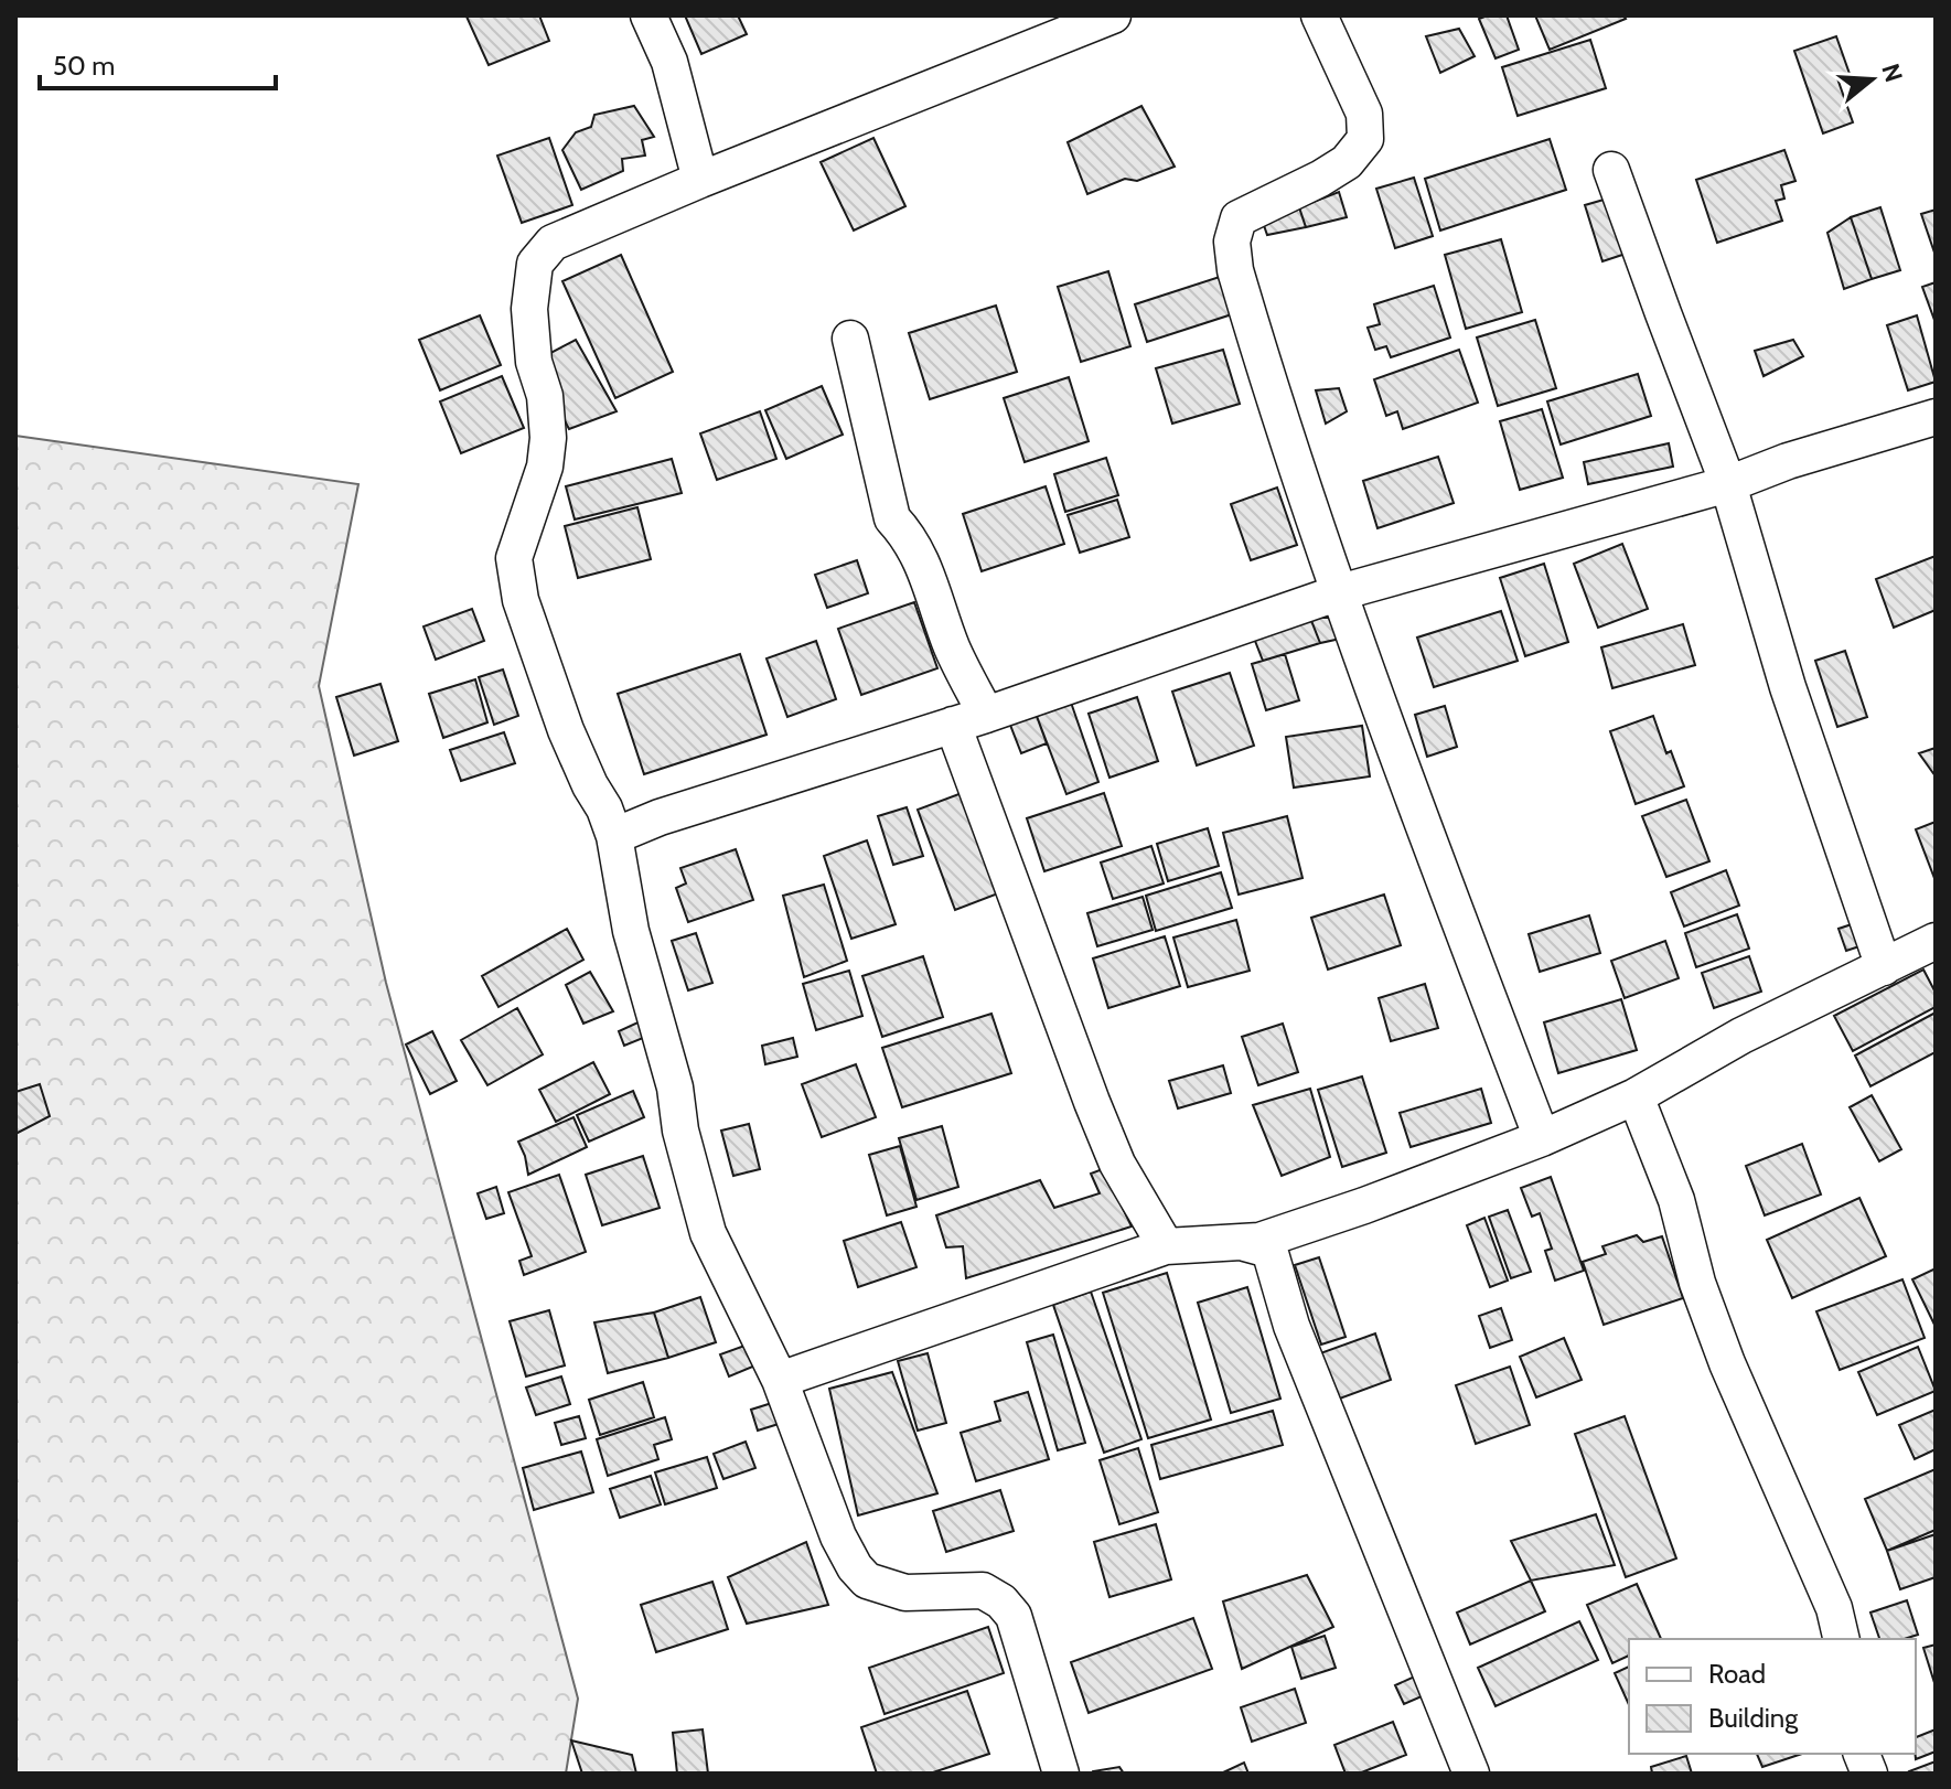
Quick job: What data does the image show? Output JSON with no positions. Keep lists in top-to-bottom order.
{
  "legend": ["Road", "Building"],
  "scale_bar": "50 m",
  "north": "right"
}
